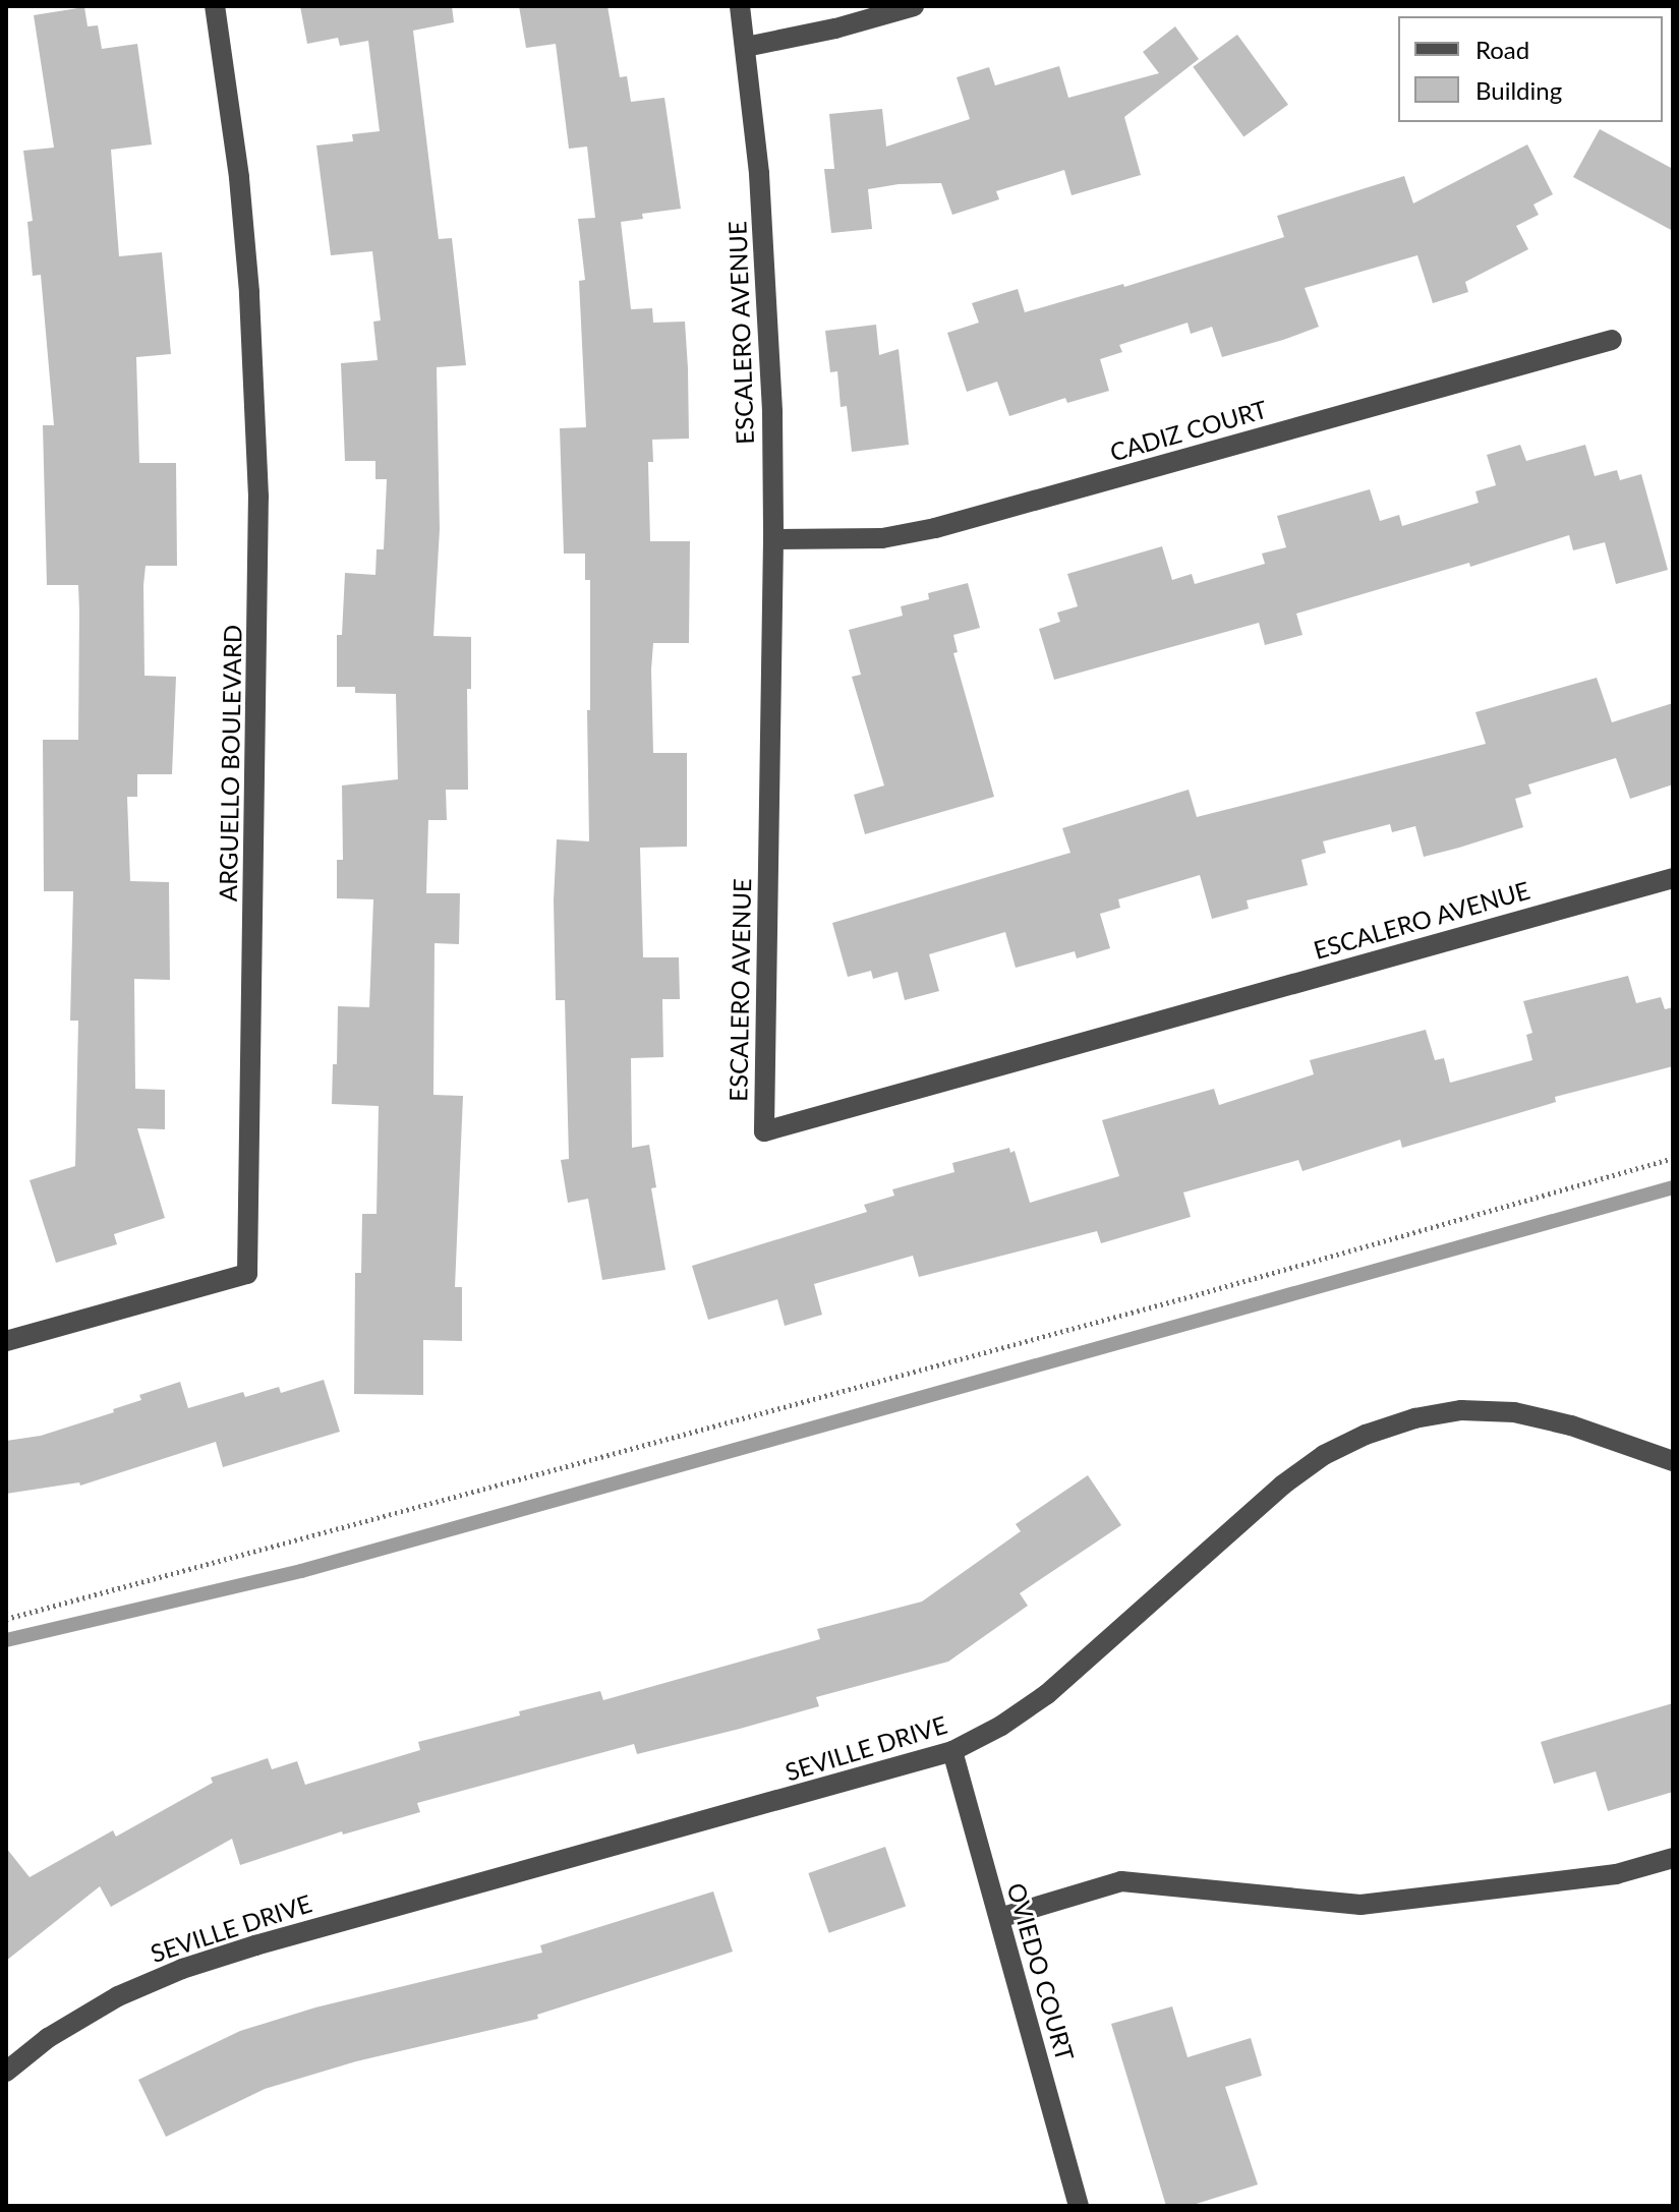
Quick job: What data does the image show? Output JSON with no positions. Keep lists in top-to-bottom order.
{
  "streets": {
    "street": [
      "ESCALERO AVENUE",
      "CADIZ COURT",
      "ARGUELLO BOULEVARD",
      "SEVILLE DRIVE",
      "OVIEDO COURT"
    ]
  },
  "crossings": [
    ["ESCALERO AVENUE", "CADIZ COURT"],
    ["SEVILLE DRIVE", "OVIEDO COURT"]
  ],
  "legend": ["Road", "Building"]
}
